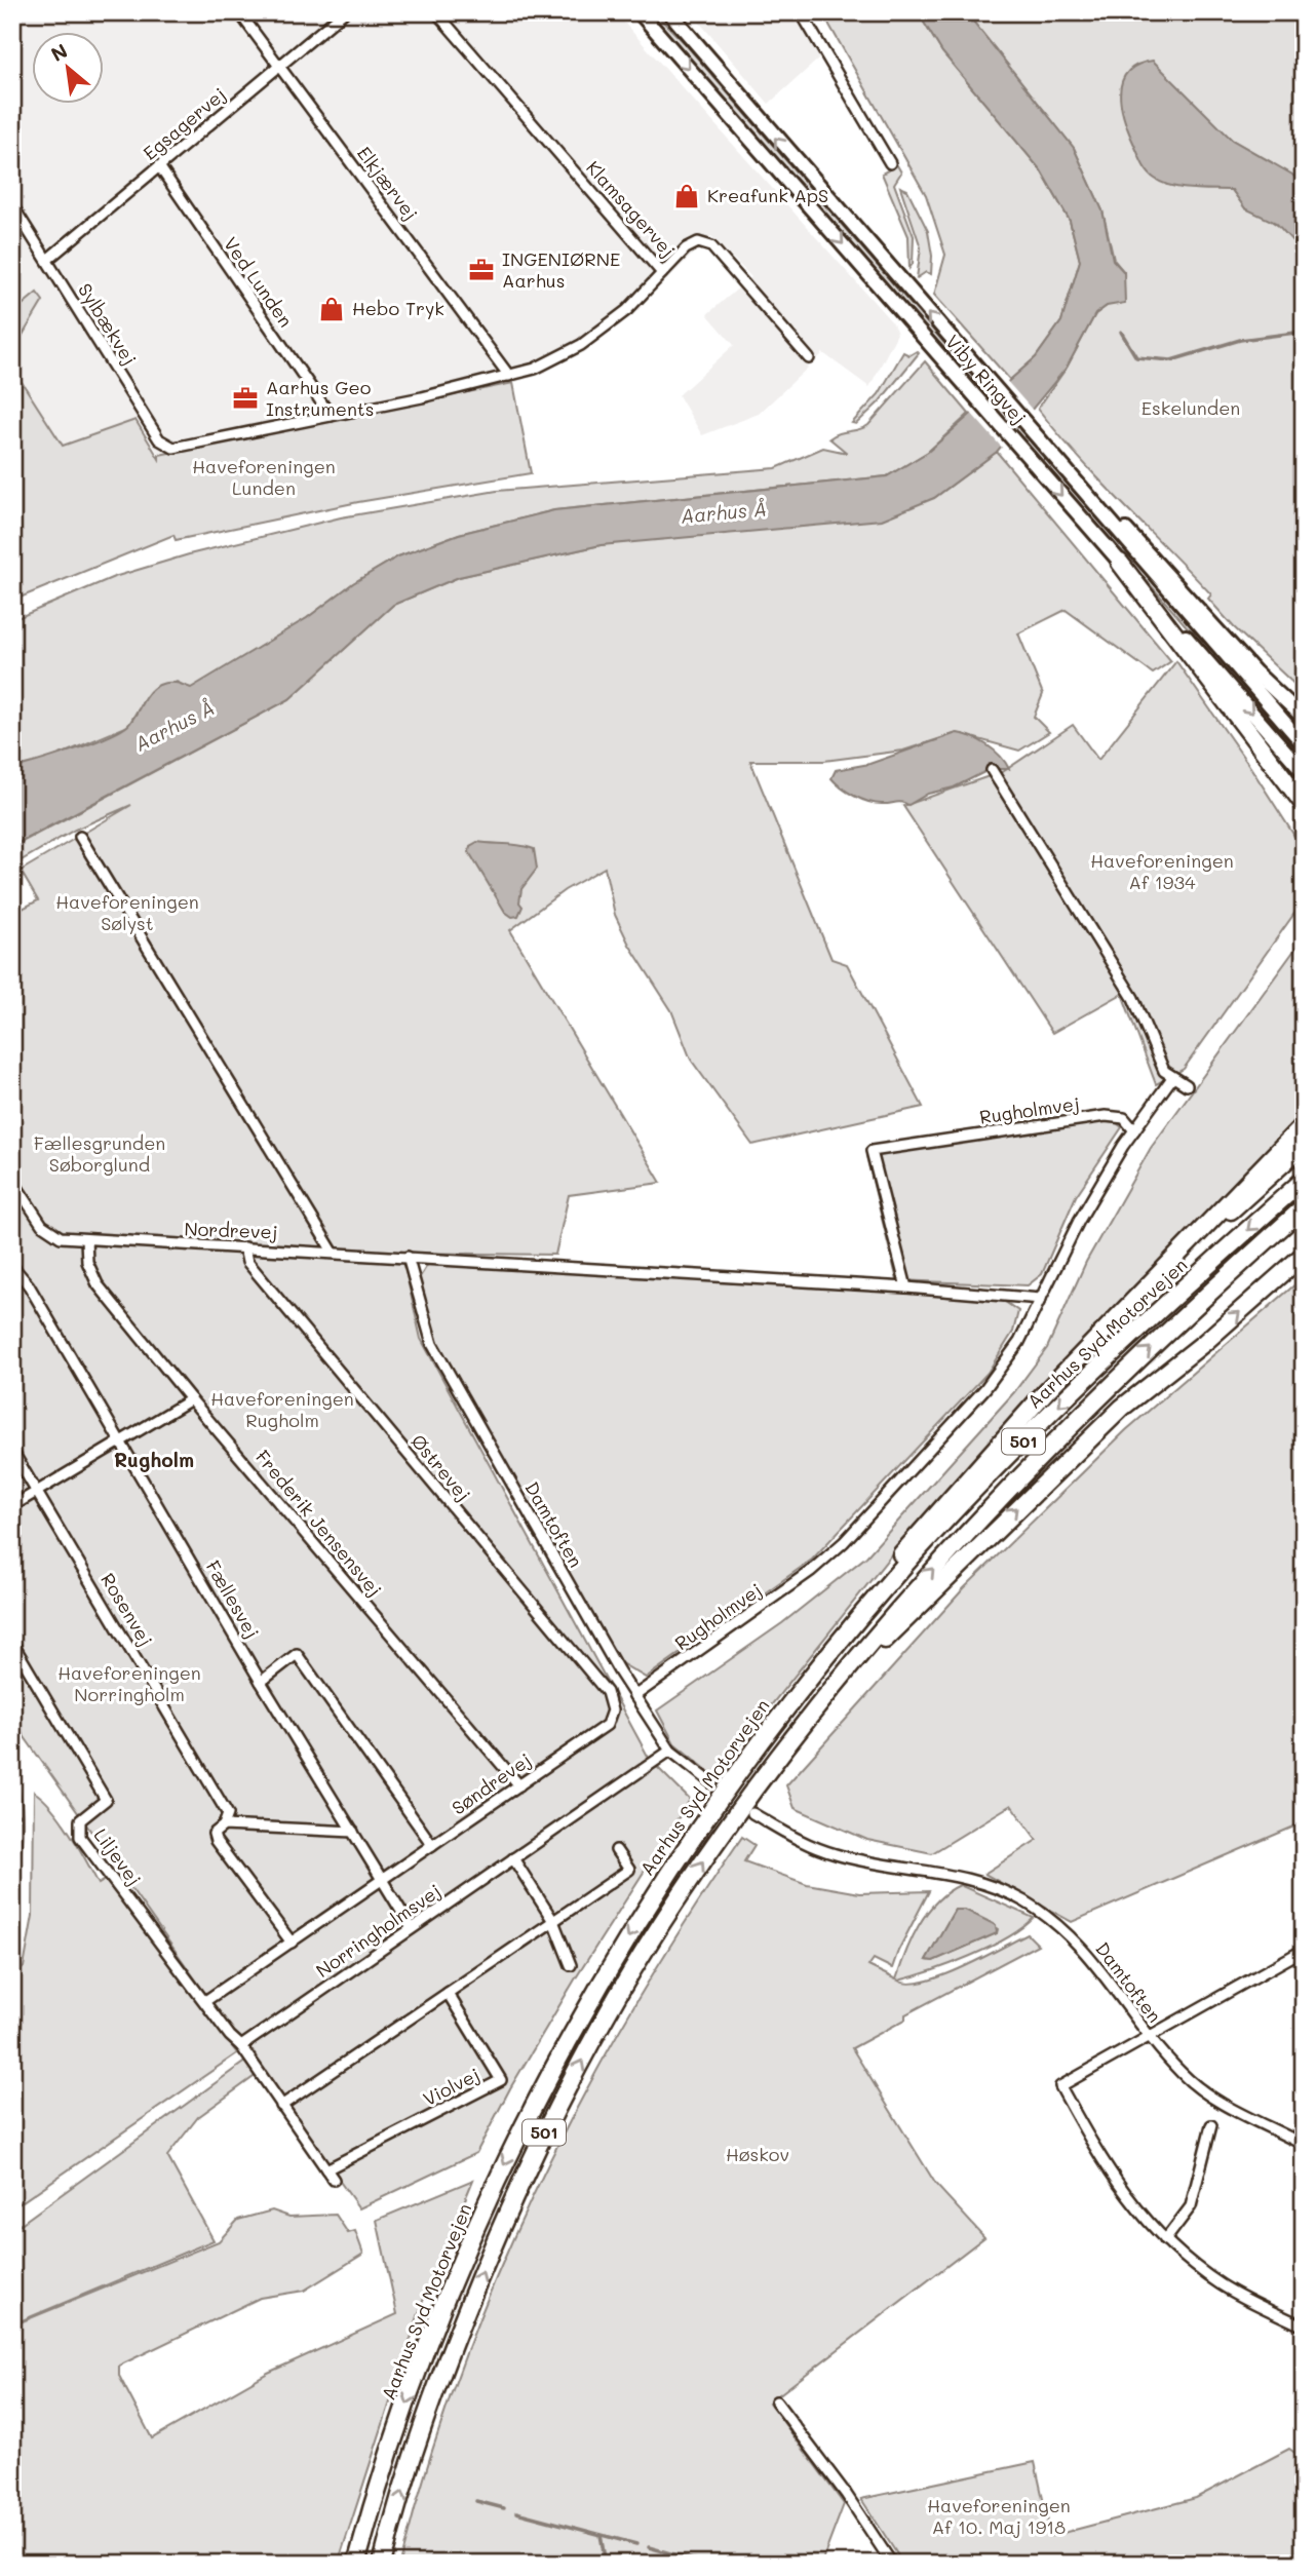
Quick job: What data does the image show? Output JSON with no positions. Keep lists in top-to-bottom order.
{
  "streets": {
    "highway": ["Aarhus Syd Motorvejen", "501"],
    "main road": ["Viby Ringvej"],
    "street": [
      "Egsagervej",
      "Elkjærvej",
      "Klamsagervej",
      "Ved Lunden",
      "Sylbækvej",
      "Rugholmvej",
      "Nordrevej",
      "Østrevej",
      "Frederik Jensensvej",
      "Damtoften",
      "Fællesvej",
      "Rosenvej",
      "Søndrevej",
      "Liljevej",
      "Norringholmsvej",
      "Violvej"
    ]
  },
  "crossings": [
    ["Egsagervej", "Elkjærvej"],
    ["Egsagervej", "Ved Lunden"],
    ["Egsagervej", "Sylbækvej"],
    ["Ved Lunden", "Sylbækvej"],
    ["Rugholmvej", "Damtoften"],
    ["Nordrevej", "Østrevej"],
    ["Nordrevej", "Frederik Jensensvej"],
    ["Nordrevej", "Damtoften"],
    ["Østrevej", "Søndrevej"],
    ["Frederik Jensensvej", "Søndrevej"],
    ["Damtoften", "Norringholmsvej"],
    ["Fællesvej", "Søndrevej"],
    ["Fællesvej", "Norringholmsvej"],
    ["Søndrevej", "Liljevej"],
    ["Liljevej", "Norringholmsvej"]
  ],
  "districts": ["Rugholm"],
  "water": ["Aarhus Å"],
  "parks": [
    "Eskelunden",
    "Haveforeningen Lunden",
    "Haveforeningen Af 1934",
    "Haveforeningen Sølyst",
    "Fællesgrunden Søborglund",
    "Haveforeningen Rugholm",
    "Haveforeningen Norringholm",
    "Høskov",
    "Haveforeningen Af 10. Maj 1918"
  ],
  "places": {
    "shop": ["Kreafunk ApS", "Hebo Tryk"],
    "office": ["INGENIØRNE Aarhus", "Aarhus Geo Instruments"]
  },
  "north": "top left"
}
